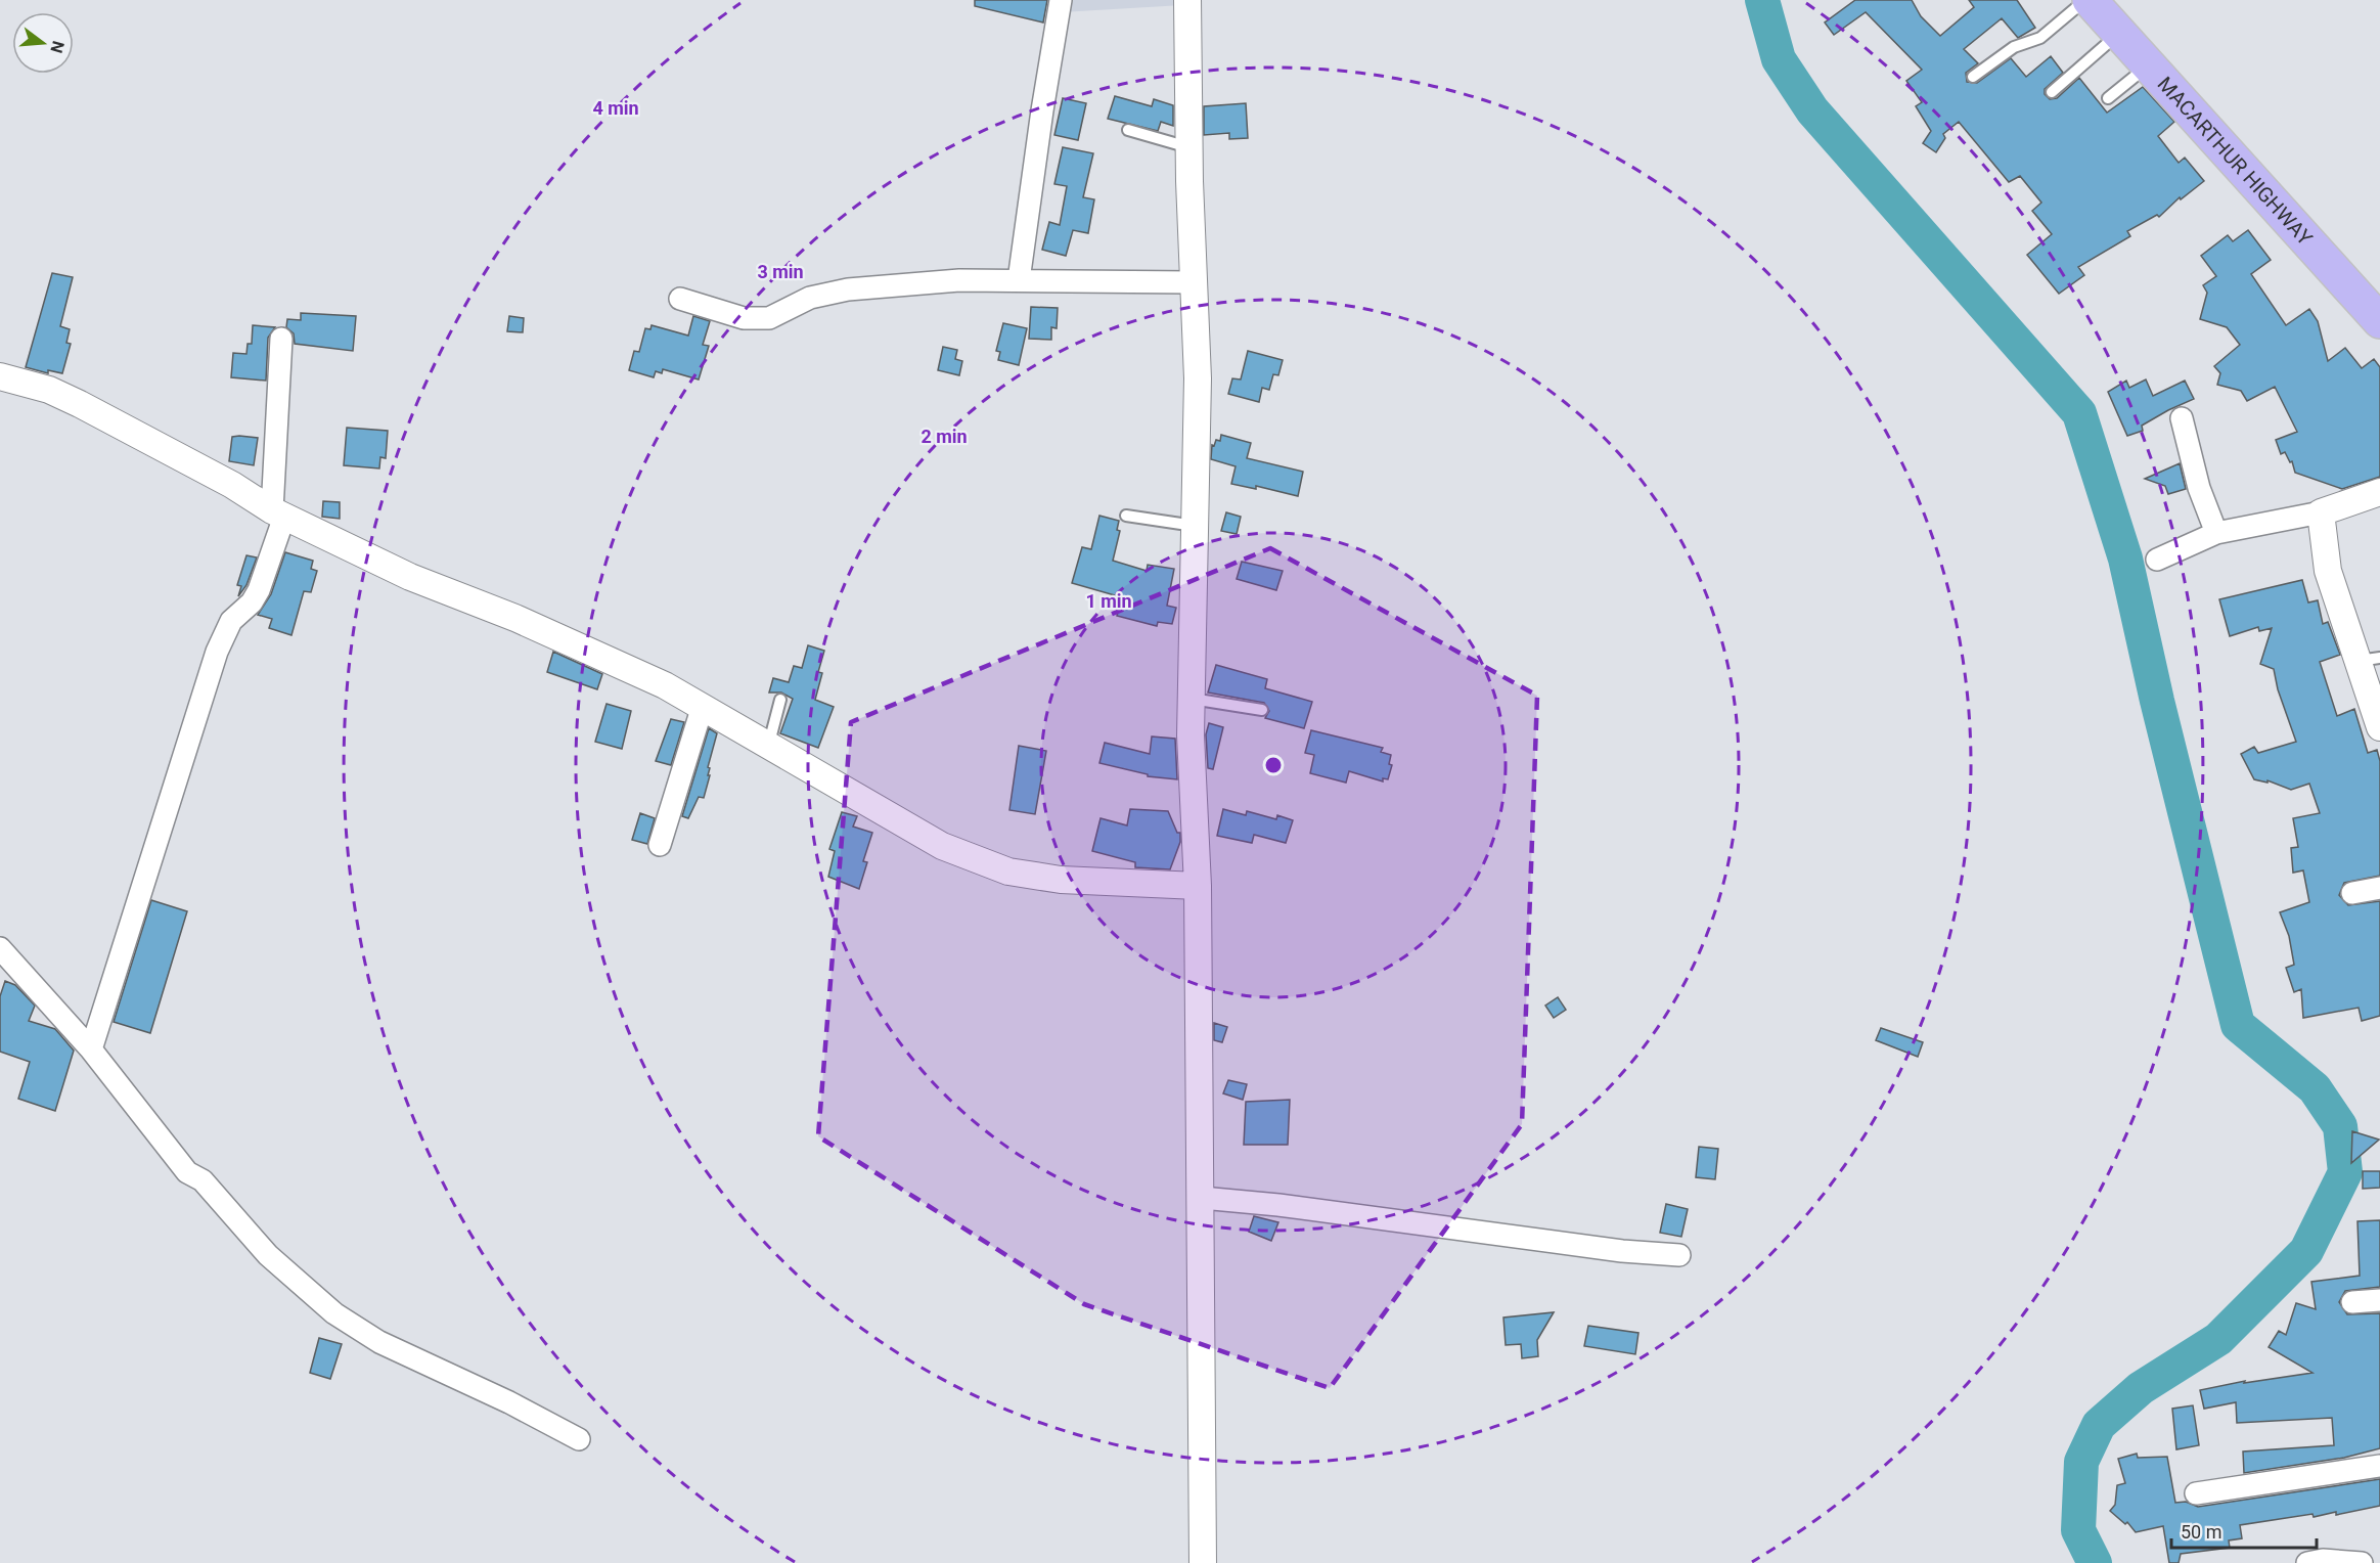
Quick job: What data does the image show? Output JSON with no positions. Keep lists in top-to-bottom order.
{
  "streets": {
    "highway": ["MACARTHUR HIGHWAY"]
  },
  "scale_bar": "50 m",
  "north": "right",
  "rings": [
    "4 min",
    "3 min",
    "2 min",
    "1 min"
  ]
}
